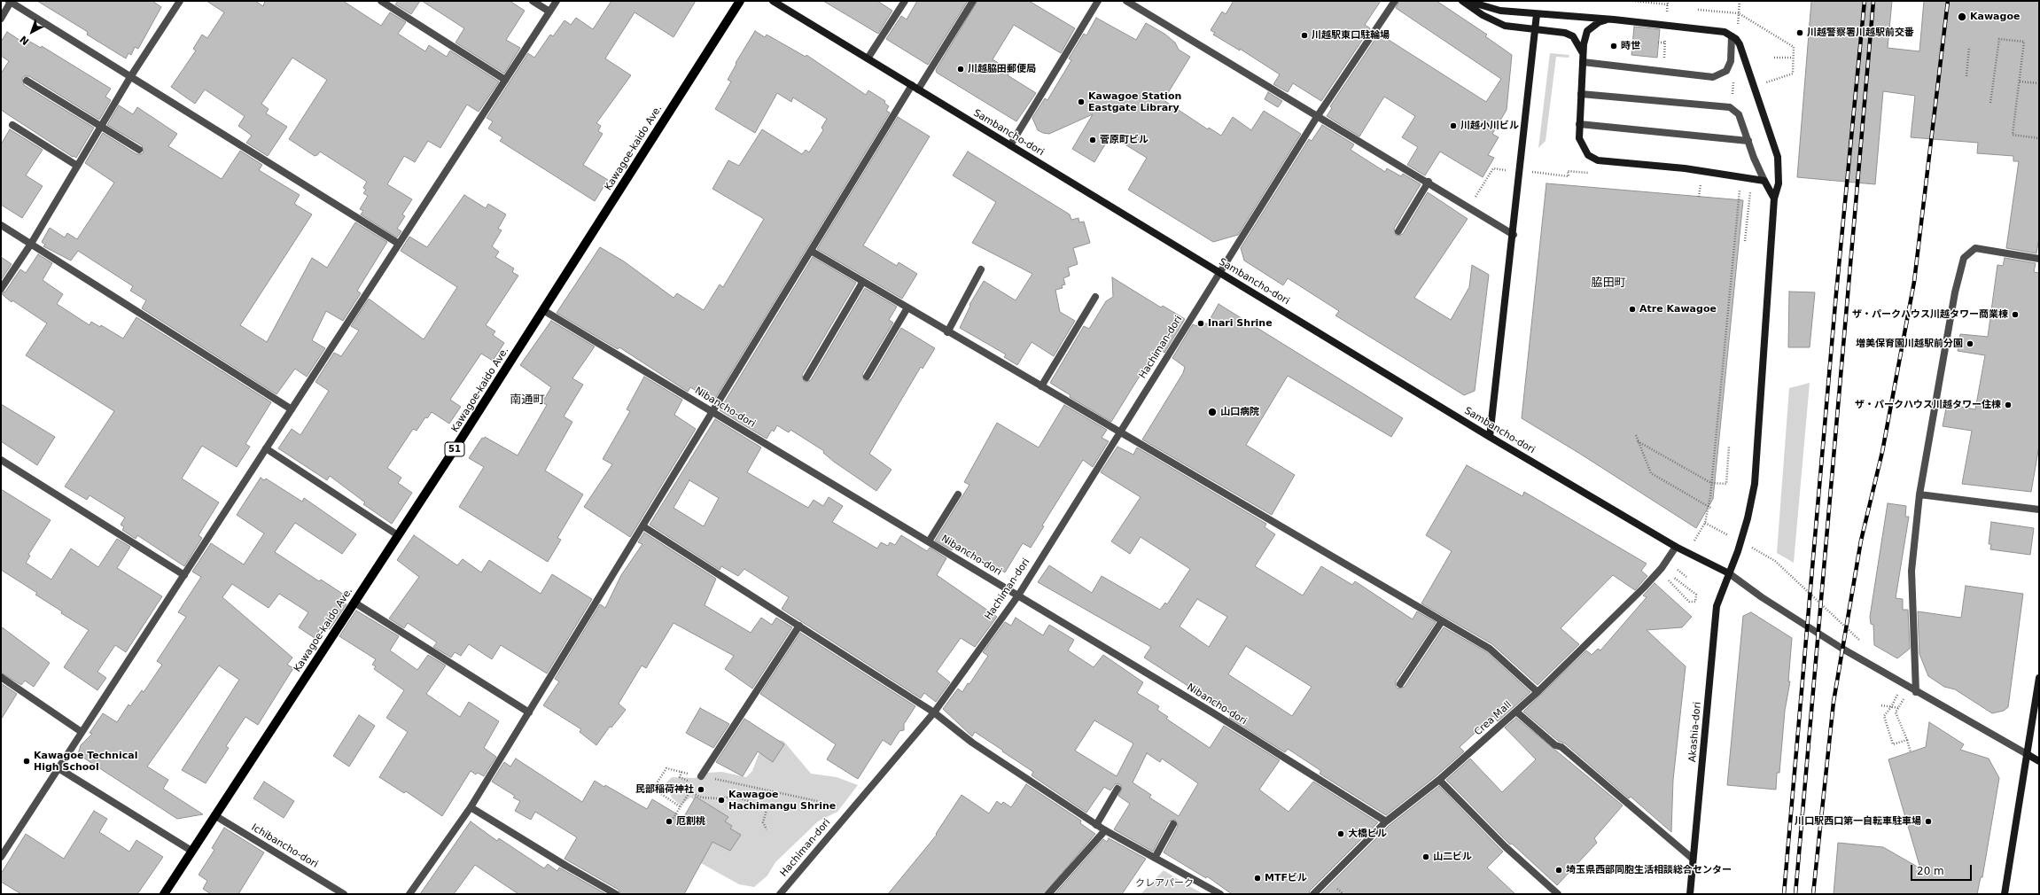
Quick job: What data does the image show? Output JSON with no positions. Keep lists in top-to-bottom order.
{
  "streets": {
    "main road": ["Kawagoe-kaido Ave.", "51"],
    "street": [
      "Sambancho-dori",
      "Hachiman-dori",
      "Nibancho-dori",
      "Crea Mall",
      "Akashia-dori",
      "Ichibancho-dori"
    ]
  },
  "crossings": [
    ["Sambancho-dori", "Hachiman-dori"],
    ["Sambancho-dori", "Crea Mall"],
    ["Sambancho-dori", "Akashia-dori"],
    ["Kawagoe-kaido Ave.", "Nibancho-dori"],
    ["Kawagoe-kaido Ave.", "Ichibancho-dori"],
    ["Hachiman-dori", "Nibancho-dori"],
    ["Nibancho-dori", "Crea Mall"]
  ],
  "districts": ["脇田町", "南通町"],
  "parks": ["クレアパーク"],
  "places": [
    "Kawagoe",
    "川越警察署川越駅前交番",
    "川越駅東口駐輪場",
    "時世",
    "川越脇田郵便局",
    "Kawagoe Station Eastgate Library",
    "川越小川ビル",
    "菅原町ビル",
    "Atre Kawagoe",
    "ザ・パークハウス川越タワー商業棟",
    "Inari Shrine",
    "増美保育園川越駅前分園",
    "ザ・パークハウス川越タワー住棟",
    "山口病院",
    "Kawagoe Technical High School",
    "民部稲荷神社",
    "Kawagoe Hachimangu Shrine",
    "厄割桃",
    "川口駅西口第一自転車駐車場",
    "大橋ビル",
    "山二ビル",
    "埼玉県西部同胞生活相談総合センター",
    "MTFビル"
  ],
  "scale_bar": "20 m",
  "north": "bottom left"
}
